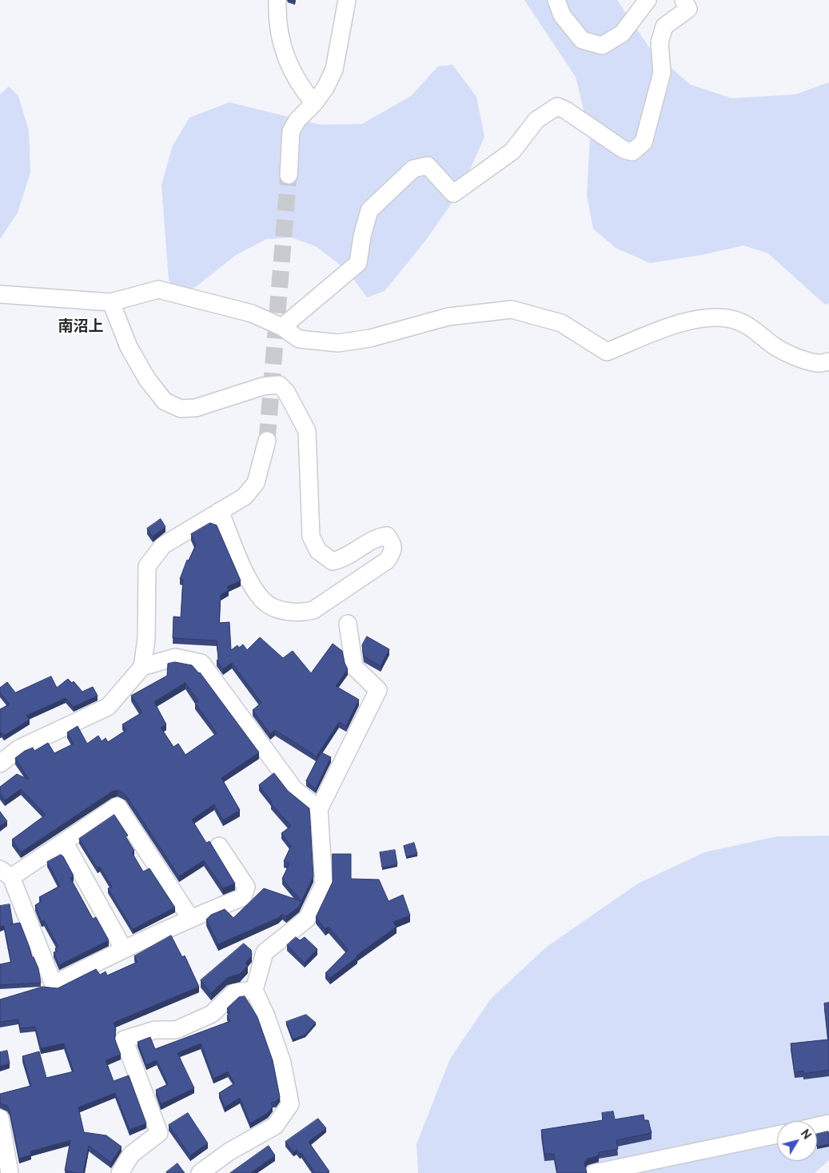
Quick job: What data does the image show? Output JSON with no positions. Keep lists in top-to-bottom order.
{
  "districts": ["南沼上"],
  "north": "top right"
}
